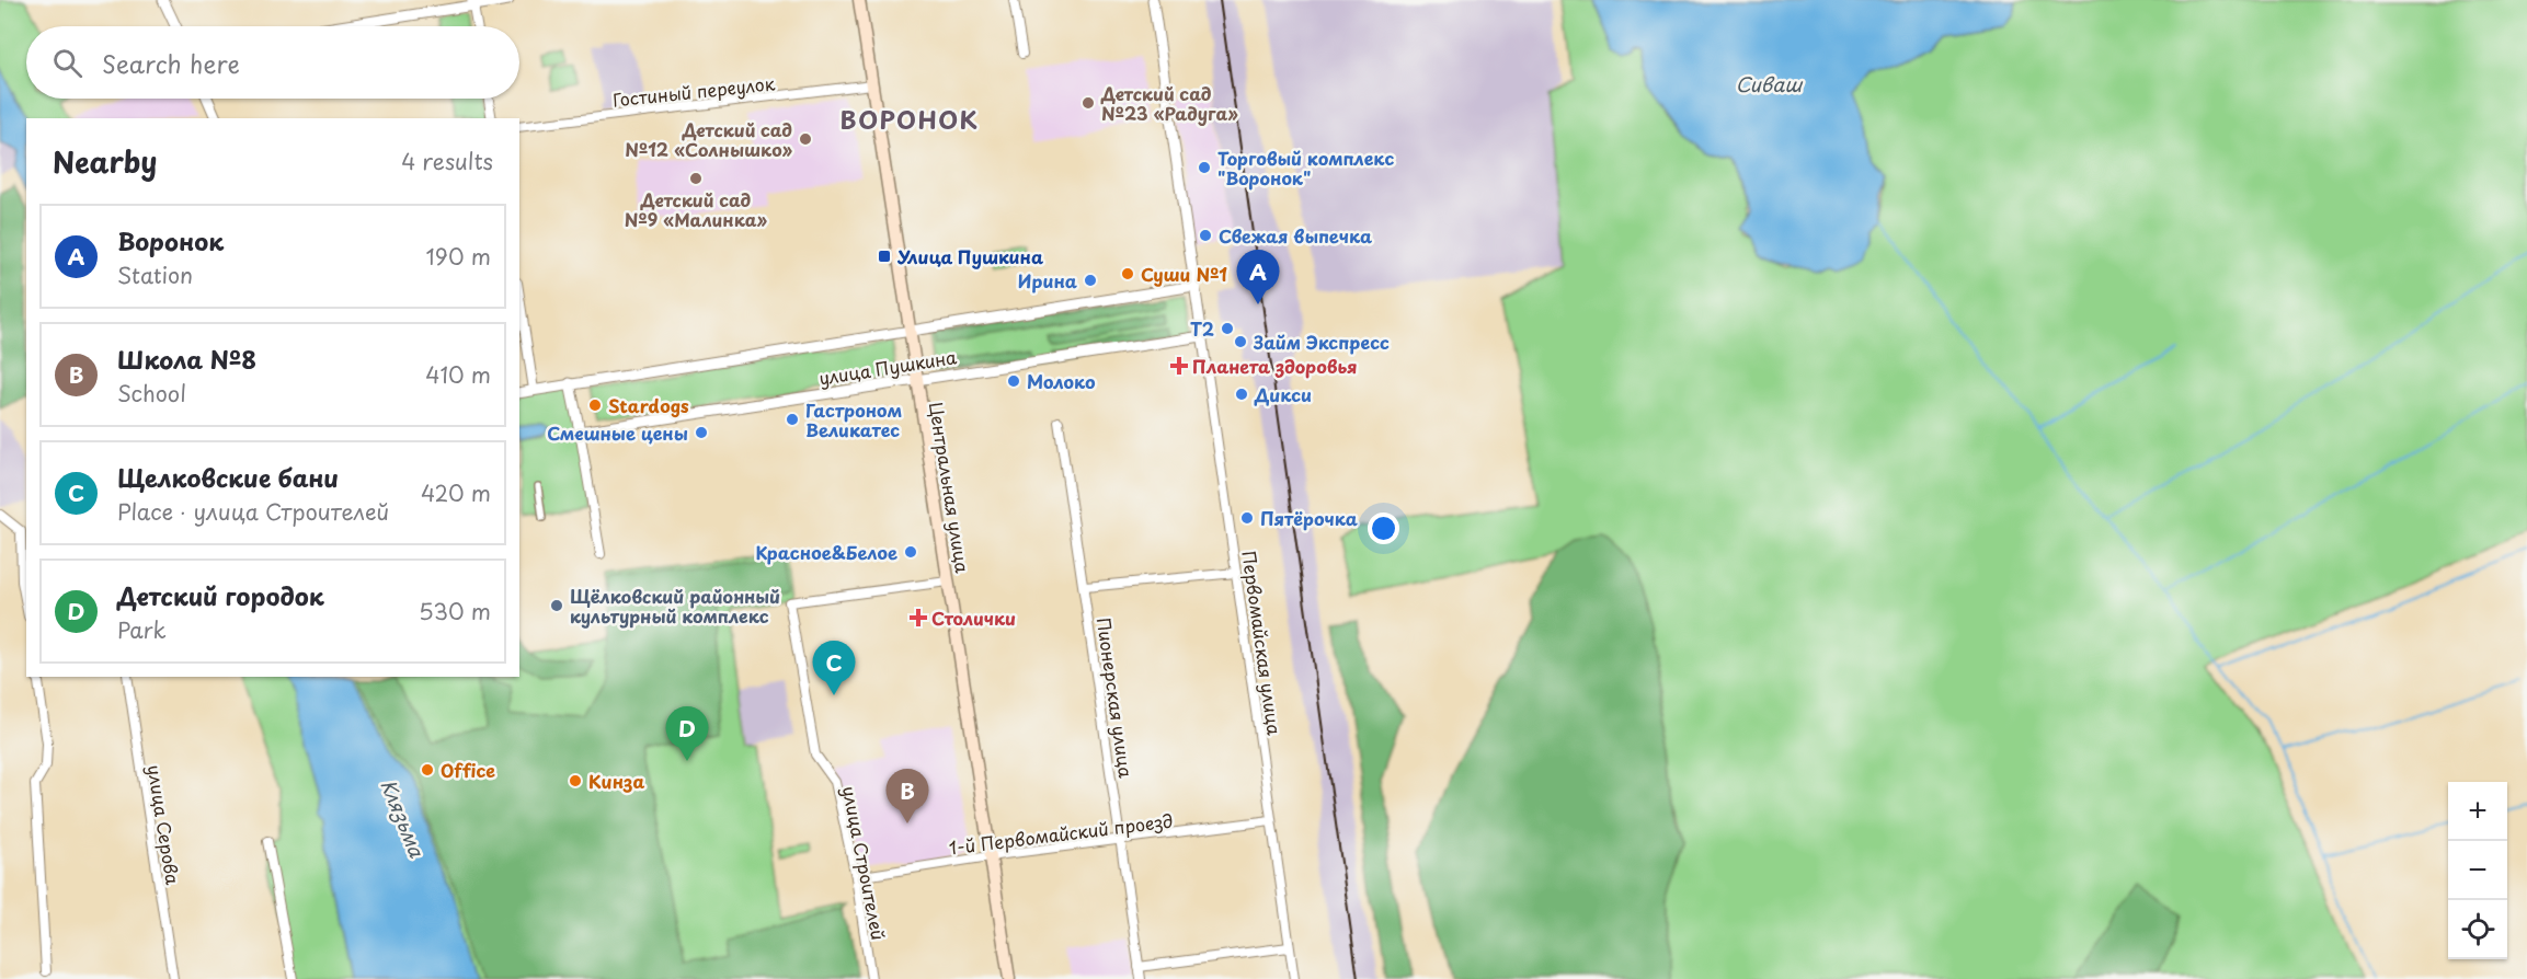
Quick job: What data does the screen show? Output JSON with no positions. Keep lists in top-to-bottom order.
{
  "streets": {
    "main road": ["Центральная улица"],
    "street": [
      "Гостиный переулок",
      "улица Пушкина",
      "Первомайская улица",
      "Пионерская улица",
      "улица Серова",
      "1-й Первомайский проезд",
      "улица Строителей"
    ]
  },
  "crossings": [
    ["Гостиный переулок", "Центральная улица"],
    ["улица Пушкина", "Центральная улица"],
    ["улица Пушкина", "Первомайская улица"],
    ["Центральная улица", "1-й Первомайский проезд"],
    ["Центральная улица", "улица Строителей"],
    ["Первомайская улица", "1-й Первомайский проезд"],
    ["Пионерская улица", "1-й Первомайский проезд"],
    ["1-й Первомайский проезд", "улица Строителей"]
  ],
  "districts": ["ВОРОНОК"],
  "water": ["Сиваш", "Клязьма"],
  "places": {
    "other": [
      "Детский сад №23 «Радуга»",
      "Детский сад №12 «Солнышко»",
      "Торговый комплекс \"Воронок\"",
      "Детский сад №9 «Малинка»",
      "Свежая выпечка",
      "Суши №1",
      "Ирина",
      "T2",
      "Займ Экспресс",
      "Moлоко",
      "Дикси",
      "Stardogs",
      "Гастроном Великатес",
      "Смешные цены",
      "Пятёрочка",
      "Красное&Белое",
      "Щёлковский районный культурный комплекс",
      "Office",
      "Кинза"
    ],
    "transit": ["Улица Пушкина"],
    "health": ["Планета здоровья", "Столички"]
  },
  "page": {
    "search": "Search here",
    "heading": ["Nearby", "4 results"],
    "list": [
      {
        "mark": "A",
        "name": "Воронок",
        "note": "Station",
        "value": "190 m"
      },
      {
        "mark": "B",
        "name": "Школа №8",
        "note": "School",
        "value": "410 m"
      },
      {
        "mark": "C",
        "name": "Щелковские бани",
        "note": "Place · улица Строителей",
        "value": "420 m"
      },
      {
        "mark": "D",
        "name": "Детский городок",
        "note": "Park",
        "value": "530 m"
      }
    ],
    "pins": [
      "A",
      "C",
      "D",
      "B"
    ],
    "map_buttons": ["+", "−"]
  }
}
